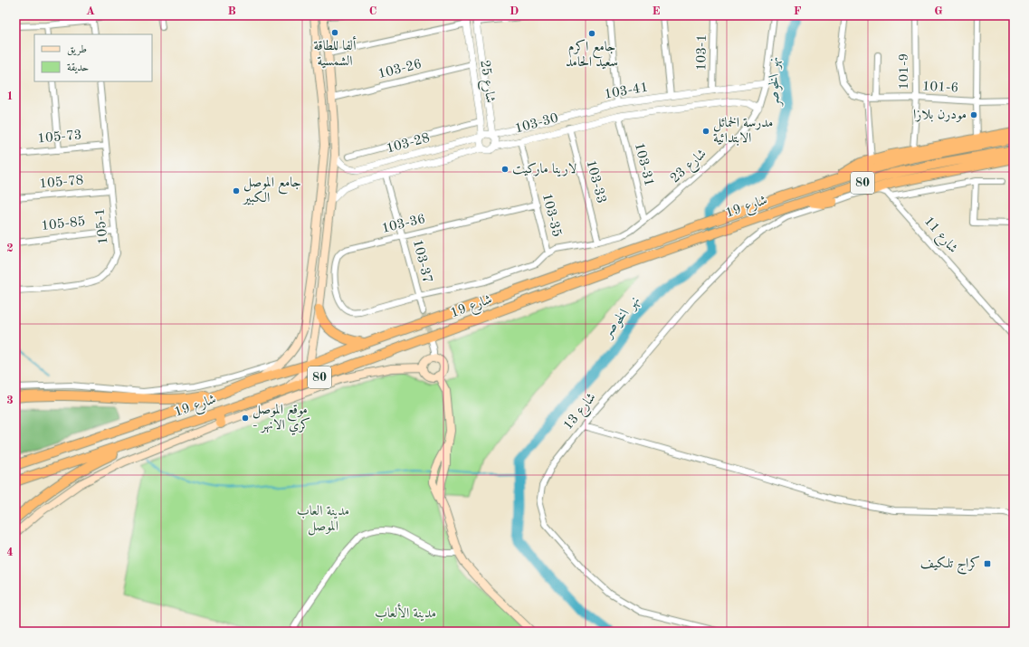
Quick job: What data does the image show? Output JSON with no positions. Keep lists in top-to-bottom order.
{
  "streets": {
    "highway": ["80", "شارع 19"],
    "street": [
      "103-1",
      "103-26",
      "101-9",
      "شارع 25",
      "101-6",
      "103-41",
      "103-30",
      "105-73",
      "103-28",
      "103-31",
      "شارع 23",
      "103-33",
      "105-78",
      "103-35",
      "105-85",
      "103-36",
      "105-1",
      "شارع 11",
      "103-37",
      "شارع 13"
    ]
  },
  "crossings": [
    ["103-1", "103-41"],
    ["103-26", "شارع 25"],
    ["101-9", "101-6"],
    ["شارع 25", "103-41"],
    ["شارع 25", "103-30"],
    ["شارع 25", "103-28"],
    ["103-41", "103-30"],
    ["103-41", "103-28"],
    ["103-41", "شارع 23"],
    ["103-30", "103-28"],
    ["103-30", "103-31"],
    ["103-30", "شارع 23"],
    ["103-30", "103-33"],
    ["103-30", "103-35"],
    ["103-30", "103-37"],
    ["105-73", "105-1"],
    ["103-31", "شارع 23"],
    ["شارع 23", "103-33"],
    ["شارع 23", "103-35"],
    ["شارع 23", "103-36"],
    ["شارع 23", "103-37"],
    ["105-78", "105-1"],
    ["103-35", "103-36"],
    ["105-85", "105-1"],
    ["103-36", "103-37"],
    ["شارع 11", "شارع 13"]
  ],
  "water": ["نهر الخوصر"],
  "parks": ["مدينة العاب الموصل", "مدينة الألعاب"],
  "places": {
    "other": [
      "ألفا للطاقة الشمسية",
      "جامع اكرم سعيد الحامد",
      "مودرن بلازا",
      "مدرسة الخمائل الابتدائية",
      "لارينا ماركيت",
      "جامع الموصل الكبير",
      "موقع الموصل - كري الانهر"
    ],
    "transit": ["كراج تلكيف"]
  },
  "legend": ["طريق", "حديقة"],
  "grid": {
    "columns": [
      "A",
      "B",
      "C",
      "D",
      "E",
      "F",
      "G"
    ],
    "rows": [
      "1",
      "2",
      "3",
      "4"
    ]
  }
}
